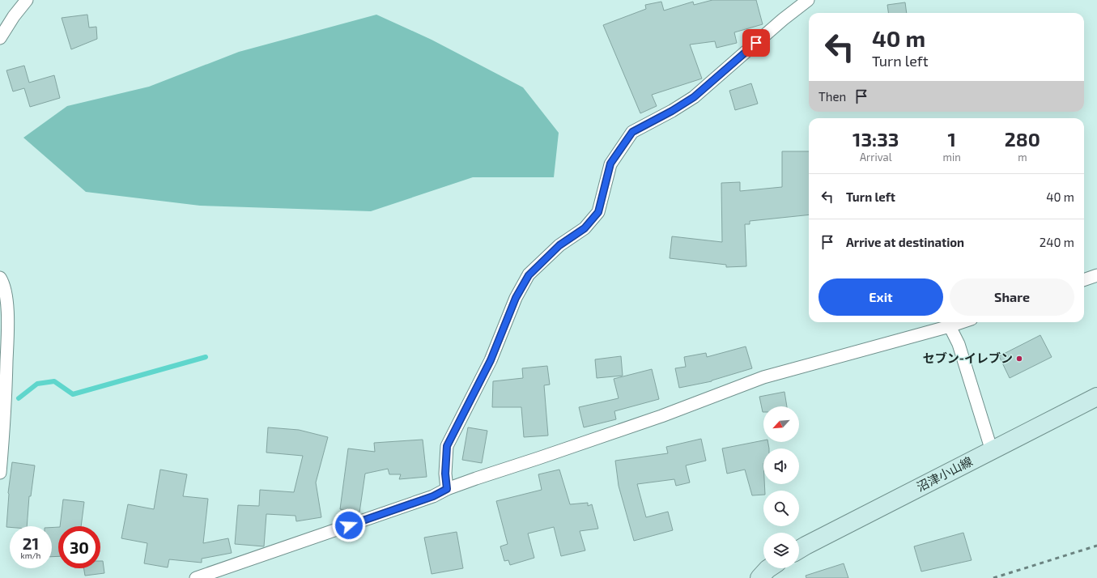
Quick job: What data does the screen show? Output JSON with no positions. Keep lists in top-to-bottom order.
{
  "streets": {
    "main road": ["沼津小山線"]
  },
  "places": ["セブン-イレブン"],
  "north": "bottom left",
  "page": {
    "turn": ["40 m", "Turn left"],
    "then": "Then",
    "eta": [
      "13:33",
      "Arrival",
      "1",
      "min",
      "280",
      "m"
    ],
    "list": [
      {
        "name": "Turn left",
        "value": "40 m"
      },
      {
        "name": "Arrive at destination",
        "value": "240 m"
      }
    ],
    "buttons": ["Exit", "Share"],
    "speed": "21 km/h",
    "limit": "30"
  }
}
